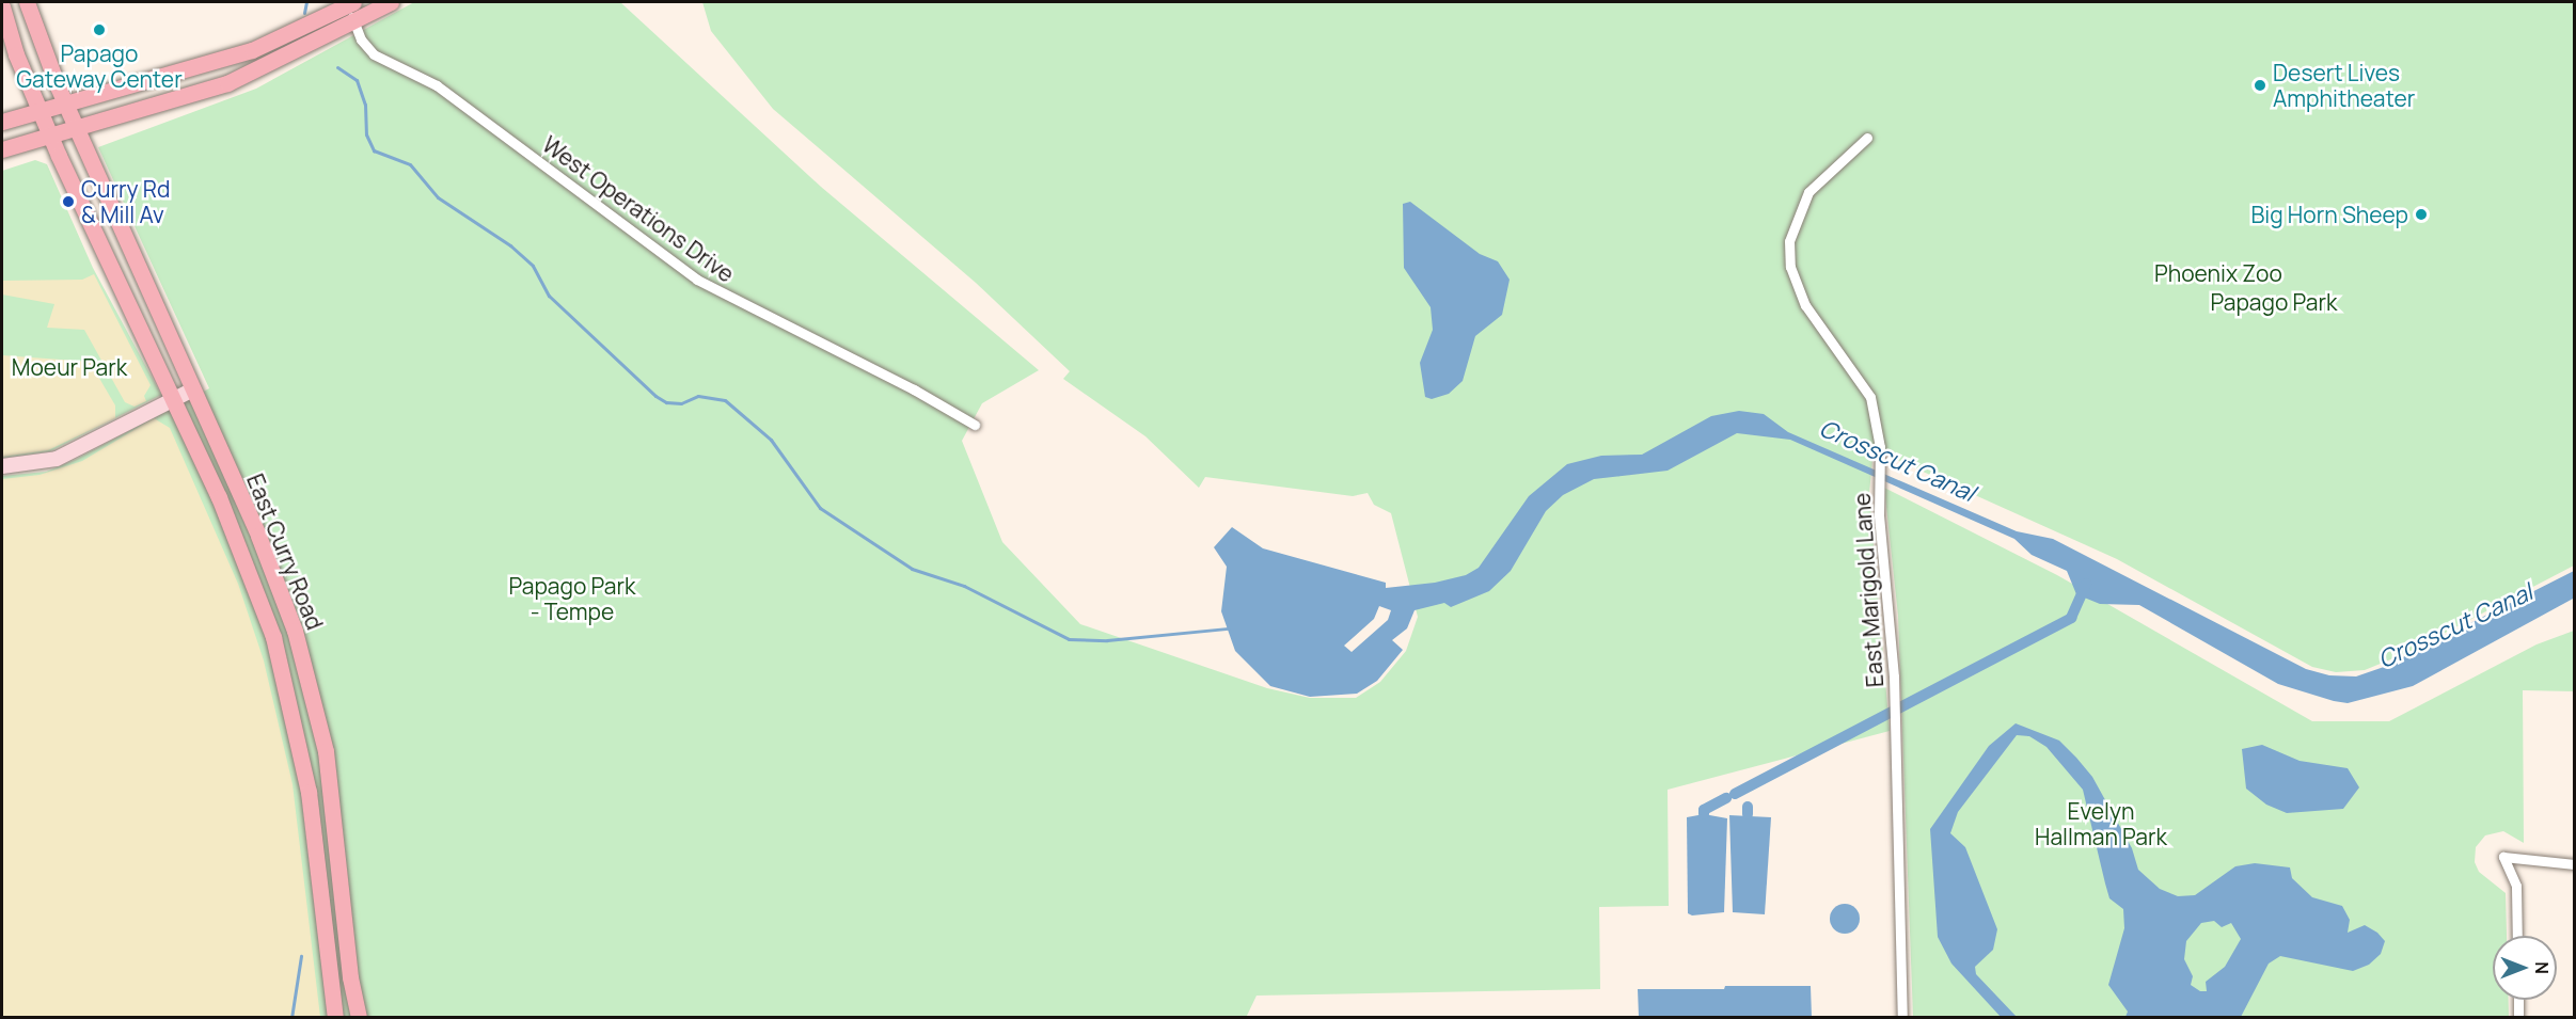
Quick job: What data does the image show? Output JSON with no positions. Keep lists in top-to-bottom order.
{
  "streets": {
    "main road": ["East Curry Road"],
    "street": ["West Operations Drive", "East Marigold Lane"]
  },
  "water": ["Crosscut Canal"],
  "parks": [
    "Phoenix Zoo",
    "Papago Park",
    "Moeur Park",
    "Papago Park - Tempe",
    "Evelyn Hallman Park"
  ],
  "places": [
    "Papago Gateway Center",
    "Desert Lives Amphitheater",
    "Curry Rd & Mill Av",
    "Big Horn Sheep"
  ],
  "north": "right"
}
